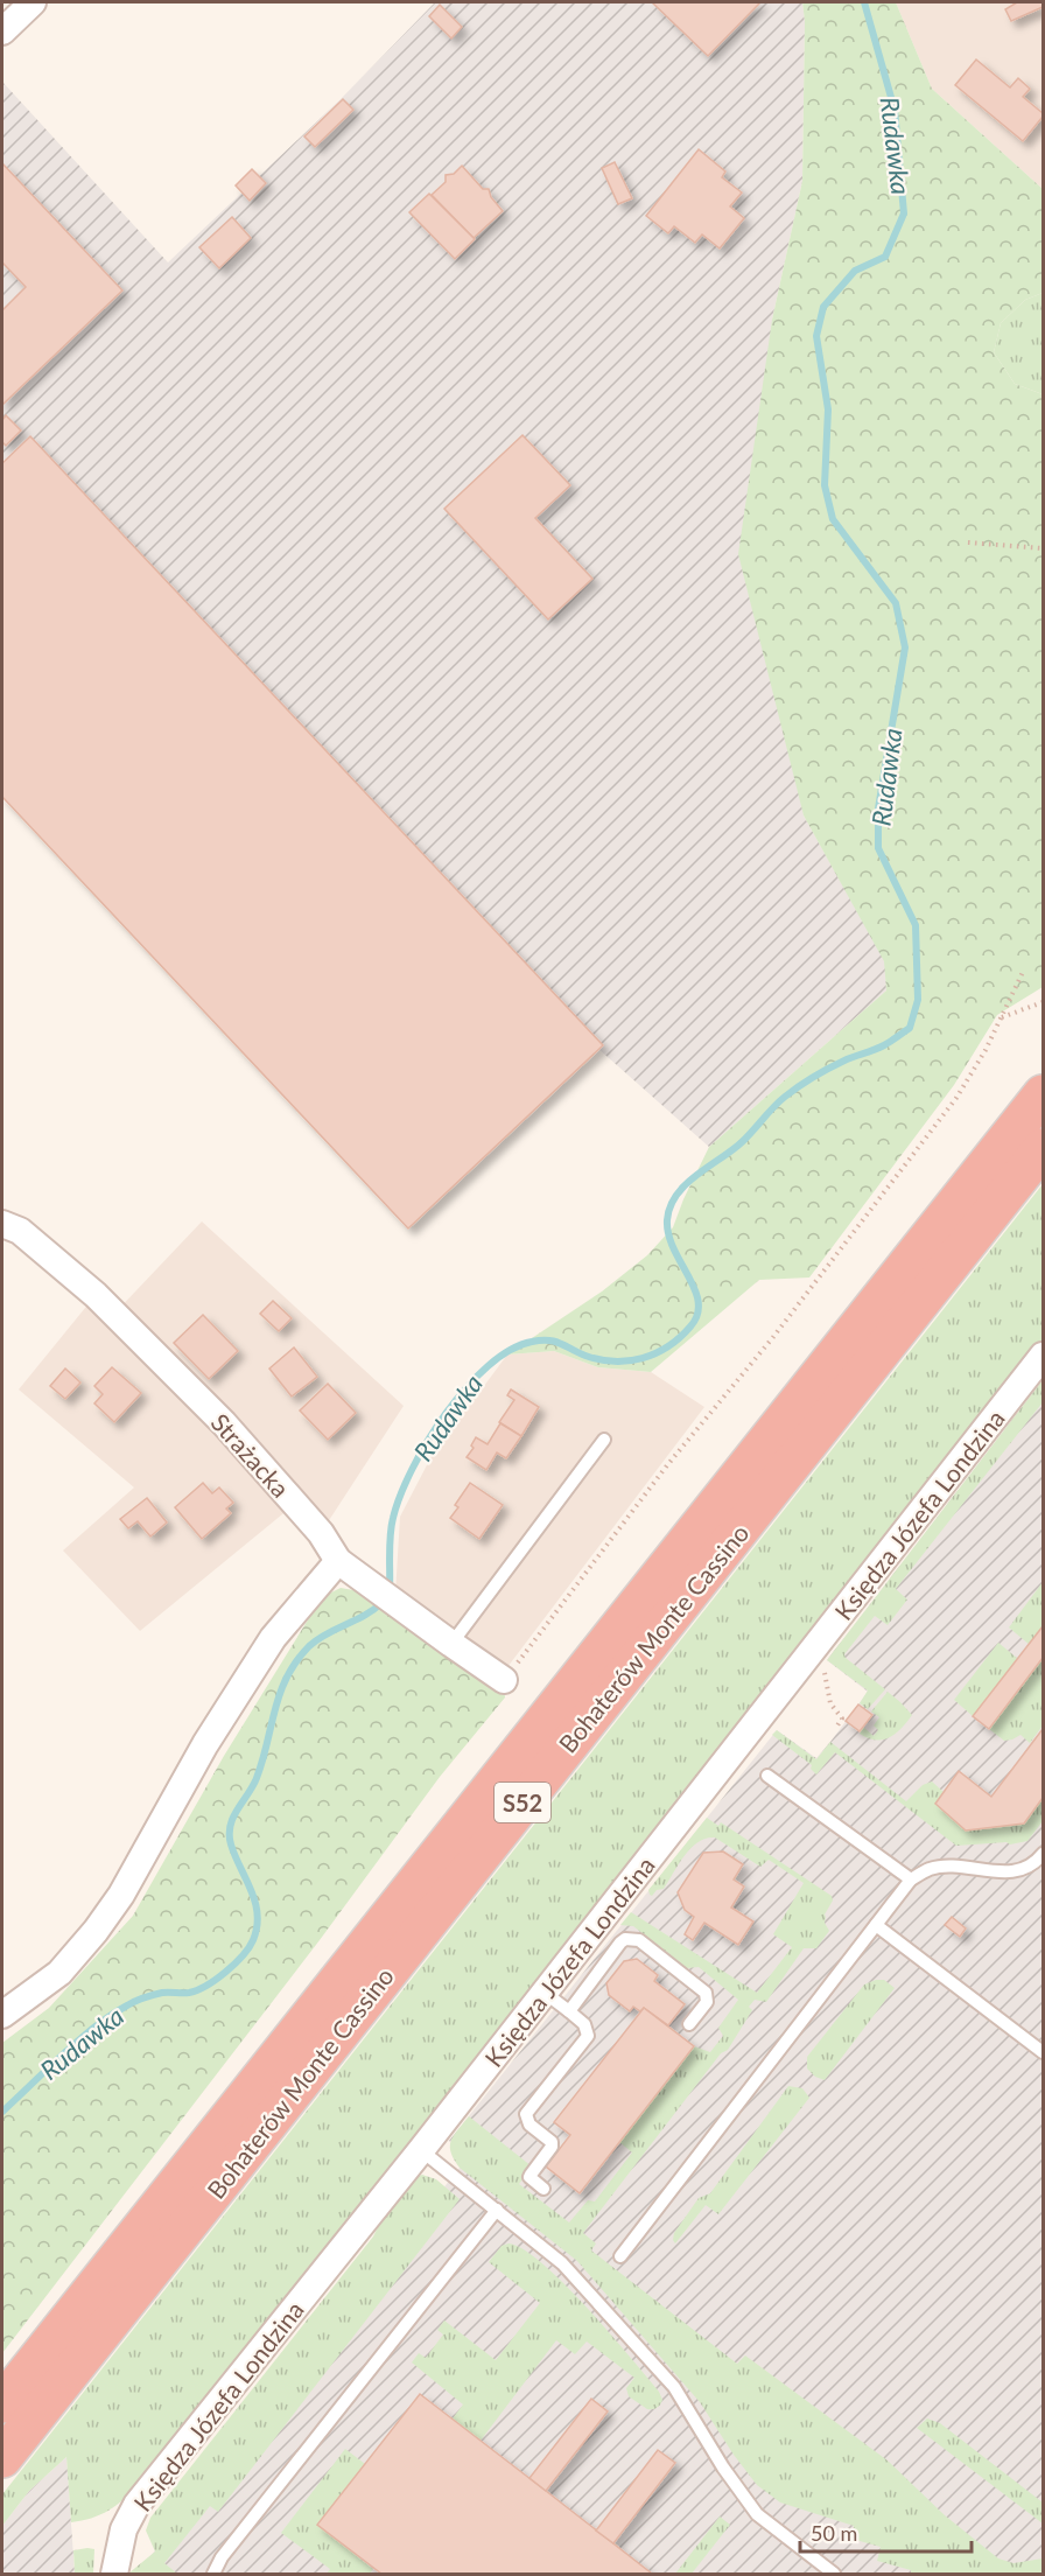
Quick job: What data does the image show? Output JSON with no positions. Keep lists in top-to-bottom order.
{
  "streets": {
    "highway": ["Bohaterów Monte Cassino", "S52"],
    "street": ["Strażacka", "Księdza Józefa Londzina"]
  },
  "water": ["Rudawka"],
  "scale_bar": "50 m"
}
